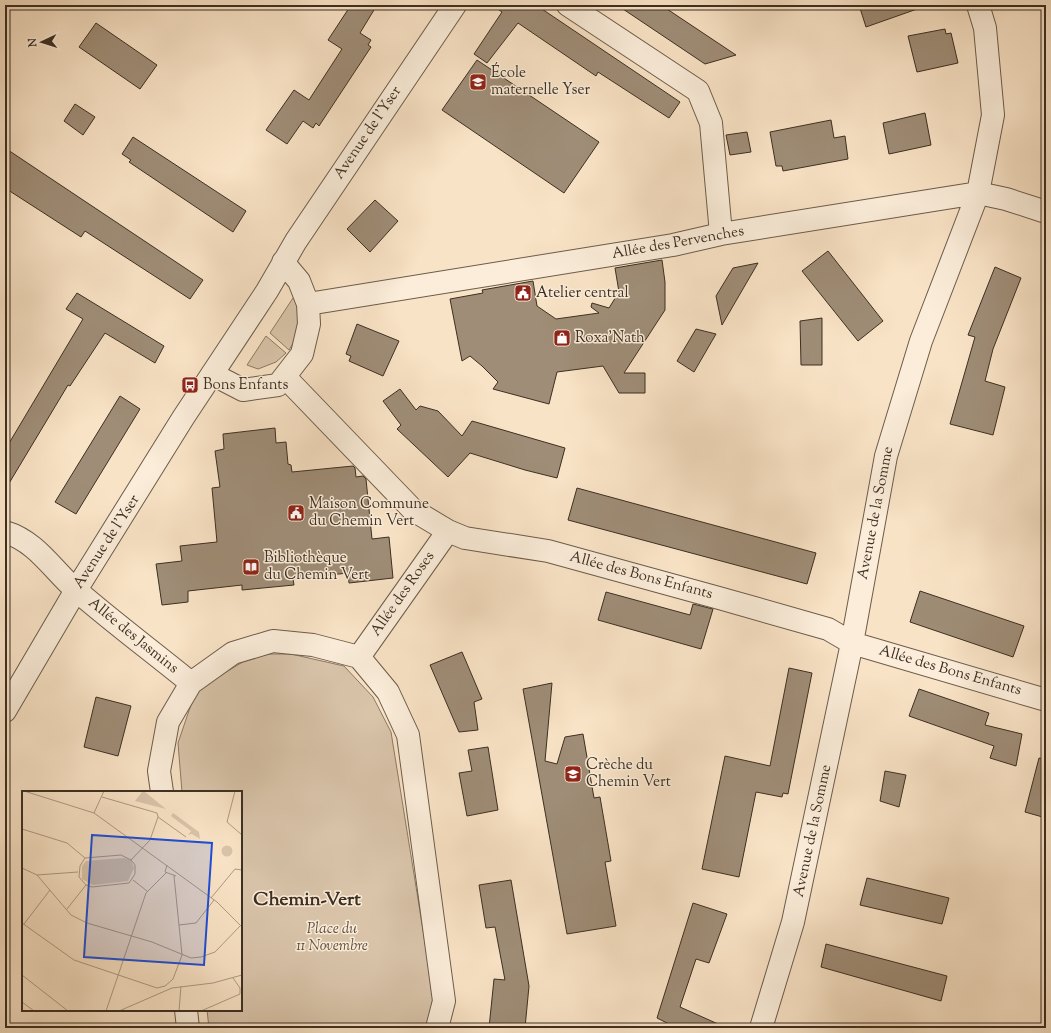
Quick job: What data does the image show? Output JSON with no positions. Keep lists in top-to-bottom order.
{
  "streets": {
    "street": [
      "Avenue de l'Yser",
      "Allée des Pervenches",
      "Avenue de la Somme",
      "Allée des Bons Enfants",
      "Allée des Roses",
      "Allée des Jasmins"
    ]
  },
  "crossings": [
    ["Avenue de l'Yser", "Allée des Jasmins"],
    ["Allée des Pervenches", "Avenue de la Somme"],
    ["Avenue de la Somme", "Allée des Bons Enfants"],
    ["Allée des Bons Enfants", "Allée des Roses"]
  ],
  "districts": ["Chemin-Vert"],
  "parks": ["Place du 11 Novembre"],
  "places": {
    "school or university": ["École maternelle Yser", "Crèche du Chemin Vert"],
    "public building": ["Atelier central", "Maison Commune du Chemin Vert"],
    "shop": ["Roxa'Nath"],
    "bus stop": ["Bons Enfants"],
    "library": ["Bibliothèque du Chemin Vert"]
  },
  "north": "left"
}
